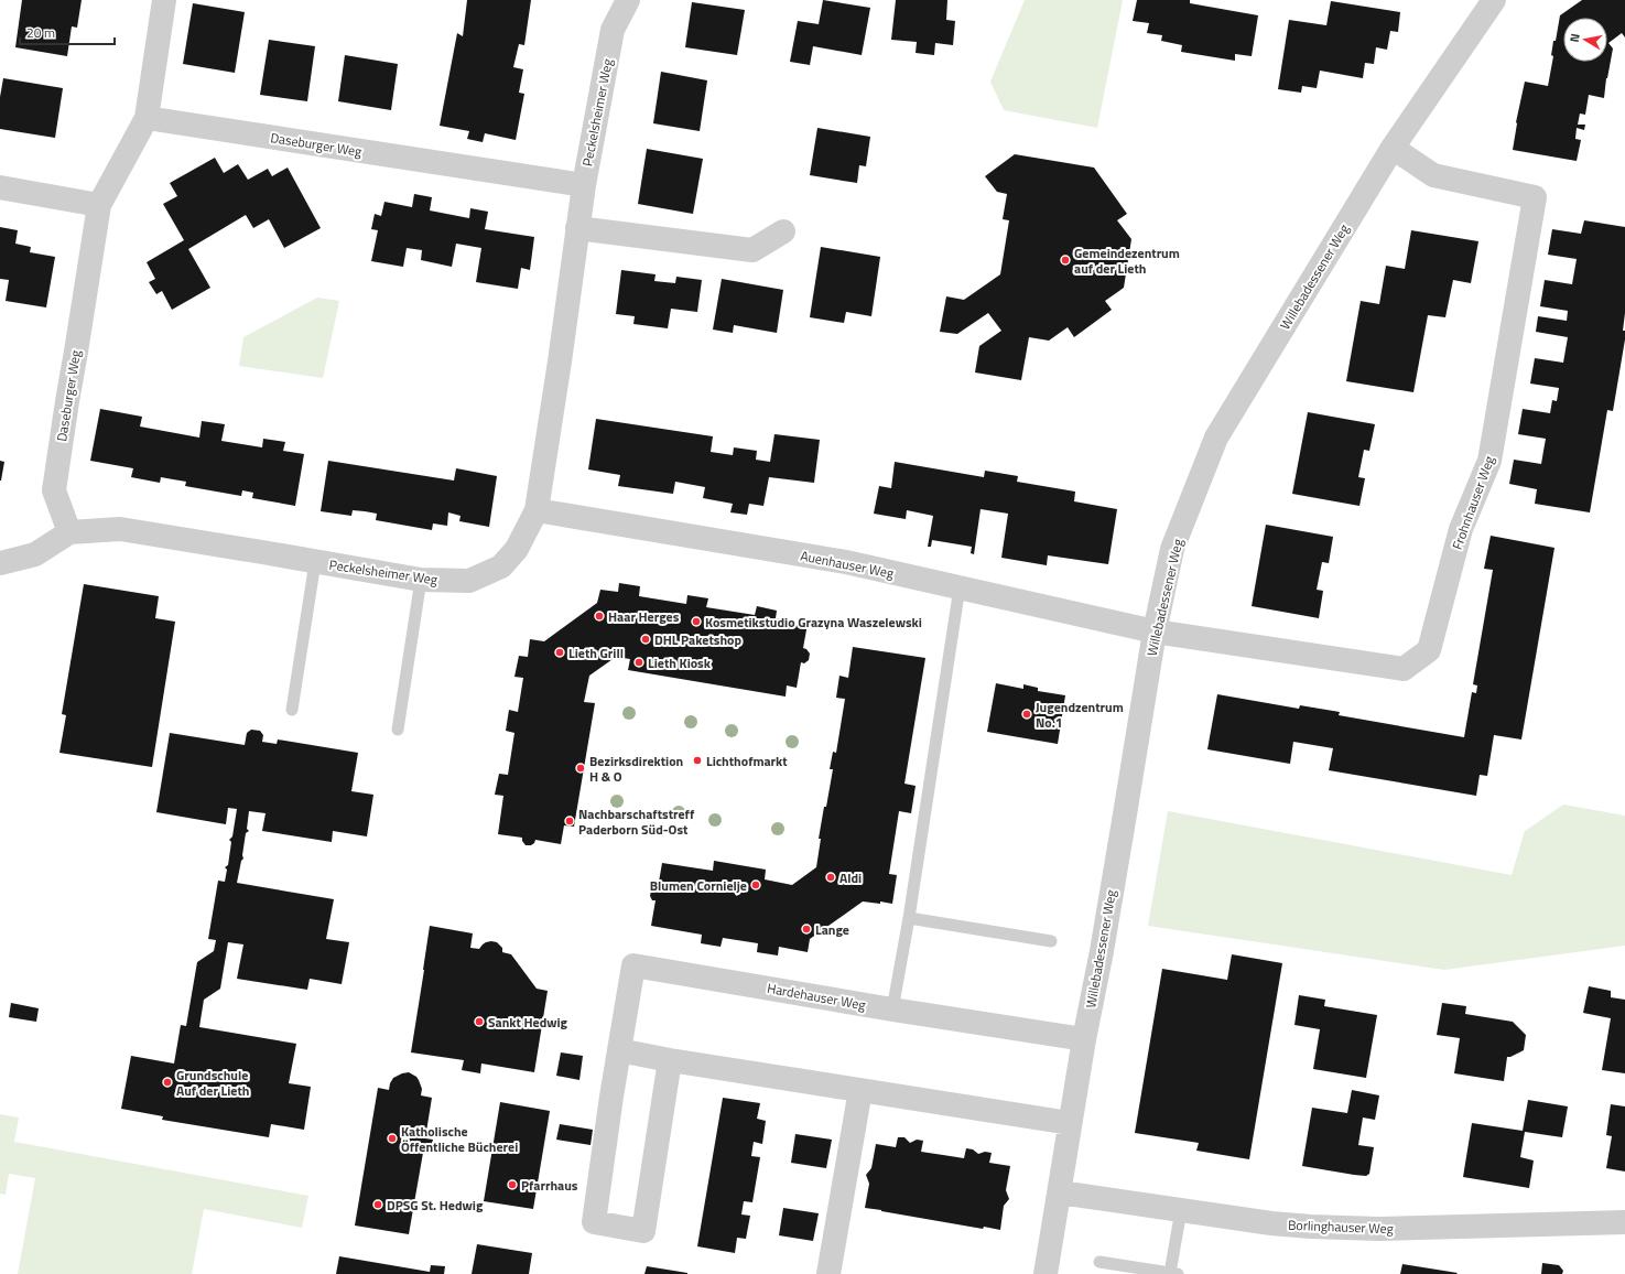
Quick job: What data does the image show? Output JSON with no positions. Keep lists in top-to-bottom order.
{
  "streets": {
    "street": [
      "Peckelsheimer Weg",
      "Daseburger Weg",
      "Willebadessener Weg",
      "Frohnhauser Weg",
      "Auenhauser Weg",
      "Hardehauser Weg",
      "Borlinghauser Weg"
    ]
  },
  "crossings": [
    ["Peckelsheimer Weg", "Daseburger Weg"],
    ["Peckelsheimer Weg", "Auenhauser Weg"],
    ["Willebadessener Weg", "Frohnhauser Weg"],
    ["Willebadessener Weg", "Auenhauser Weg"],
    ["Willebadessener Weg", "Hardehauser Weg"],
    ["Willebadessener Weg", "Borlinghauser Weg"],
    ["Frohnhauser Weg", "Auenhauser Weg"]
  ],
  "places": [
    "Gemeindezentrum auf der Lieth",
    "Haar Herges",
    "Kosmetikstudio Grazyna Waszelewski",
    "DHL Paketshop",
    "Lieth Grill",
    "Lieth Kiosk",
    "Jugendzentrum No.1",
    "Lichthofmarkt",
    "Bezirksdirektion H & O",
    "Nachbarschaftstreff Paderborn Süd-Ost",
    "Aldi",
    "Blumen Cornielje",
    "Lange",
    "Sankt Hedwig",
    "Grundschule Auf der Lieth",
    "Katholische Öffentliche Bücherei",
    "Pfarrhaus",
    "DPSG St. Hedwig"
  ],
  "scale_bar": "20 m",
  "north": "left"
}
